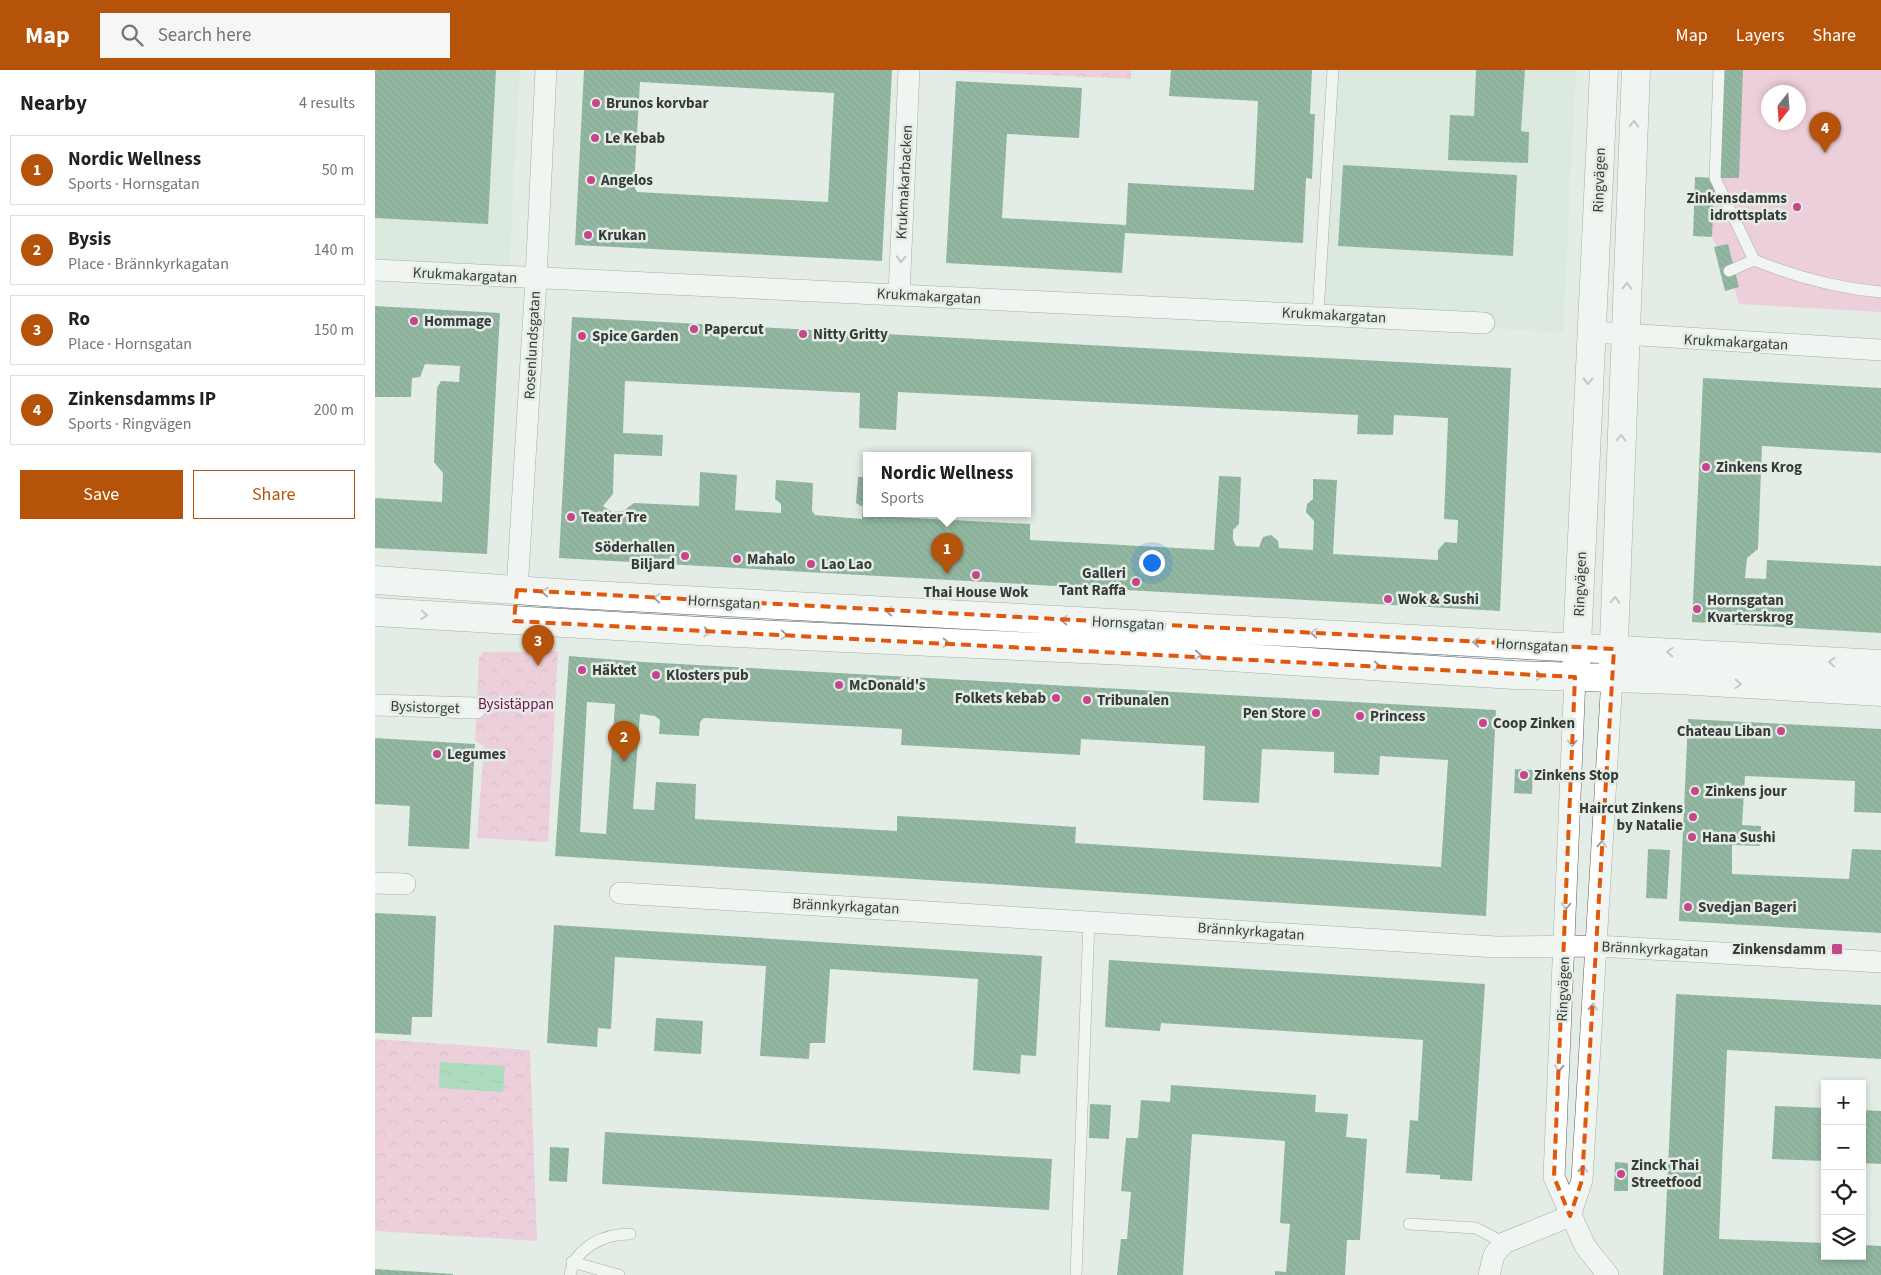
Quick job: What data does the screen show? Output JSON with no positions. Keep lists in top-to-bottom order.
{
  "streets": {
    "street": [
      "Ringvägen",
      "Krukmakarbacken",
      "Krukmakargatan",
      "Rosenlundsgatan",
      "Hornsgatan",
      "Bysistorget",
      "Brännkyrkagatan"
    ]
  },
  "crossings": [
    ["Ringvägen", "Krukmakargatan"],
    ["Ringvägen", "Hornsgatan"],
    ["Ringvägen", "Brännkyrkagatan"],
    ["Krukmakarbacken", "Krukmakargatan"],
    ["Krukmakargatan", "Rosenlundsgatan"],
    ["Rosenlundsgatan", "Hornsgatan"]
  ],
  "one_way": ["Krukmakarbacken"],
  "parks": ["Bysistäppan"],
  "places": {
    "other": [
      "Brunos korvbar",
      "Le Kebab",
      "Angelos",
      "Zinkensdamms idrottsplats",
      "Krukan",
      "Hommage",
      "Papercut",
      "Nitty Gritty",
      "Spice Garden",
      "Zinkens Krog",
      "Teater Tre",
      "Söderhallen Biljard",
      "Mahalo",
      "Lao Lao",
      "Thai House Wok",
      "Galleri Tant Raffa",
      "Wok & Sushi",
      "Hornsgatan Kvarterskrog",
      "Häktet",
      "Klosters pub",
      "McDonald's",
      "Folkets kebab",
      "Tribunalen",
      "Pen Store",
      "Princess",
      "Coop Zinken",
      "Chateau Liban",
      "Legumes",
      "Zinkens Stop",
      "Zinkens jour",
      "Haircut Zinkens by Natalie",
      "Hana Sushi",
      "Svedjan Bageri",
      "Zinck Thai Streetfood"
    ],
    "transit": ["Zinkensdamm"]
  },
  "north": "bottom",
  "page": {
    "header": "Map",
    "search": "Search here",
    "nav": ["Map", "Layers", "Share"],
    "heading": ["Nearby", "4 results"],
    "pins": [
      "4",
      "1",
      "3",
      "2"
    ],
    "list": [
      {
        "mark": "1",
        "name": "Nordic Wellness",
        "note": "Sports · Hornsgatan",
        "value": "50 m"
      },
      {
        "mark": "2",
        "name": "Bysis",
        "note": "Place · Brännkyrkagatan",
        "value": "140 m"
      },
      {
        "mark": "3",
        "name": "Ro",
        "note": "Place · Hornsgatan",
        "value": "150 m"
      },
      {
        "mark": "4",
        "name": "Zinkensdamms IP",
        "note": "Sports · Ringvägen",
        "value": "200 m"
      }
    ],
    "popup": ["Nordic Wellness", "Sports"],
    "buttons": ["Save", "Share"],
    "map_buttons": ["+", "−"]
  }
}
